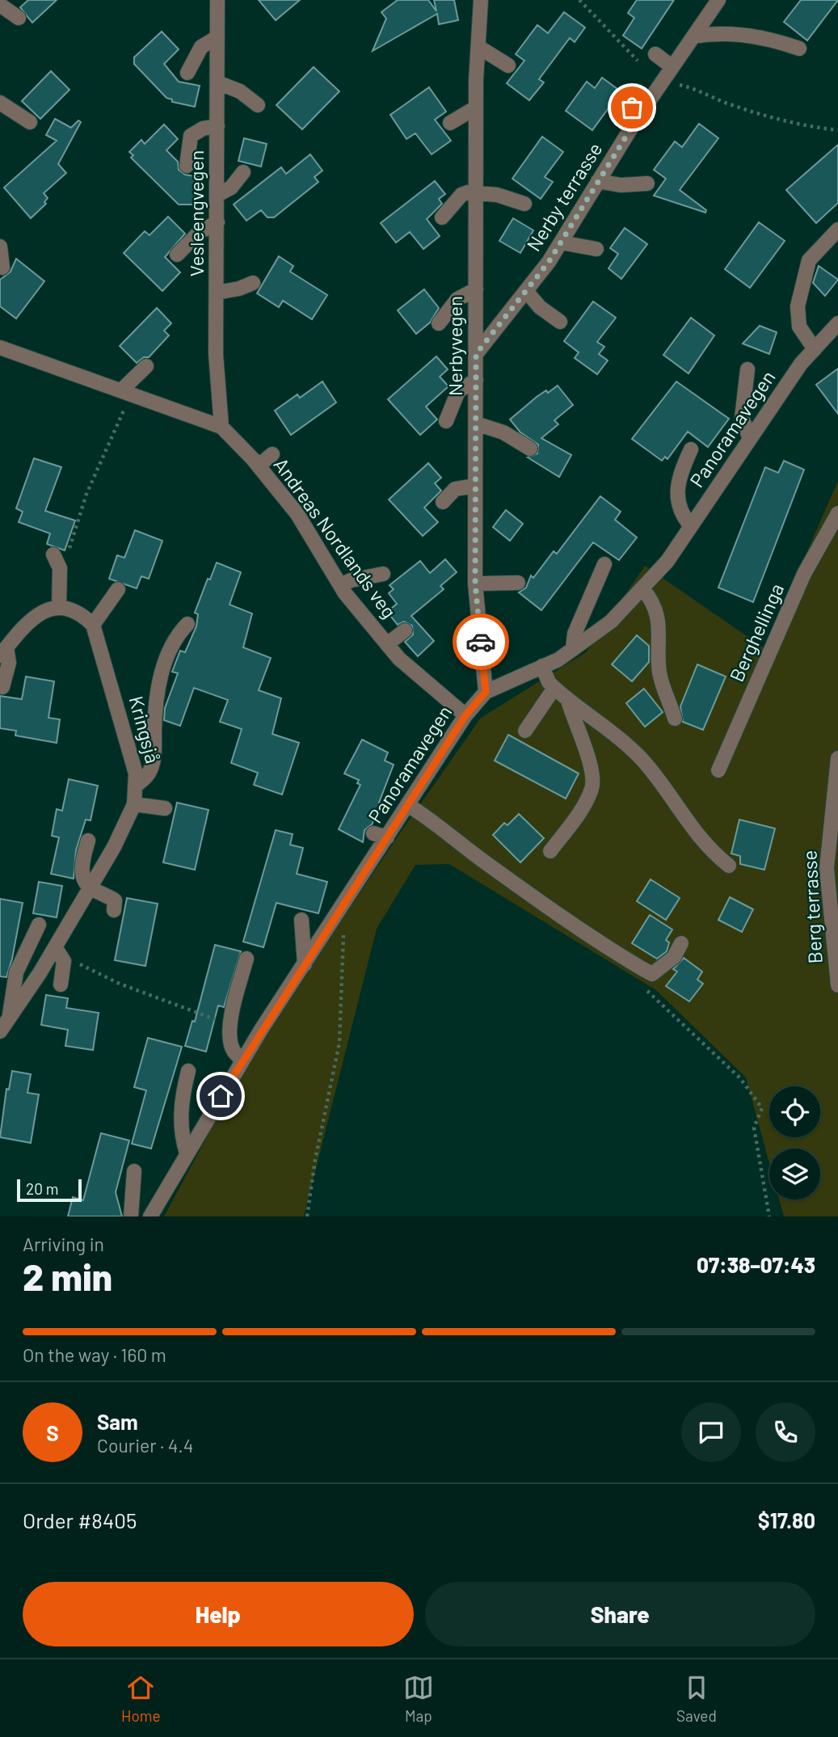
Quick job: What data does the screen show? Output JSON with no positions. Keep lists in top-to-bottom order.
{
  "streets": {
    "street": [
      "Nerby terrasse",
      "Vesleengvegen",
      "Nerbyvegen",
      "Panoramavegen",
      "Andreas Nordlands veg",
      "Berghellinga",
      "Kringsjå",
      "Berg terrasse"
    ]
  },
  "crossings": [
    ["Nerby terrasse", "Nerbyvegen"],
    ["Vesleengvegen", "Andreas Nordlands veg"],
    ["Nerbyvegen", "Panoramavegen"],
    ["Panoramavegen", "Andreas Nordlands veg"]
  ],
  "scale_bar": "20 m",
  "page": {
    "scale": "20 m",
    "heading": ["2 min", "Arriving in", "07:38–07:43"],
    "panel": [
      "Sam",
      "Courier · 4.4",
      "Order #8405",
      "$17.80"
    ],
    "bar": "On the way · 160 m",
    "round": "S",
    "buttons": ["Help", "Share"],
    "tabs": ["Home", "Map", "Saved"]
  }
}
